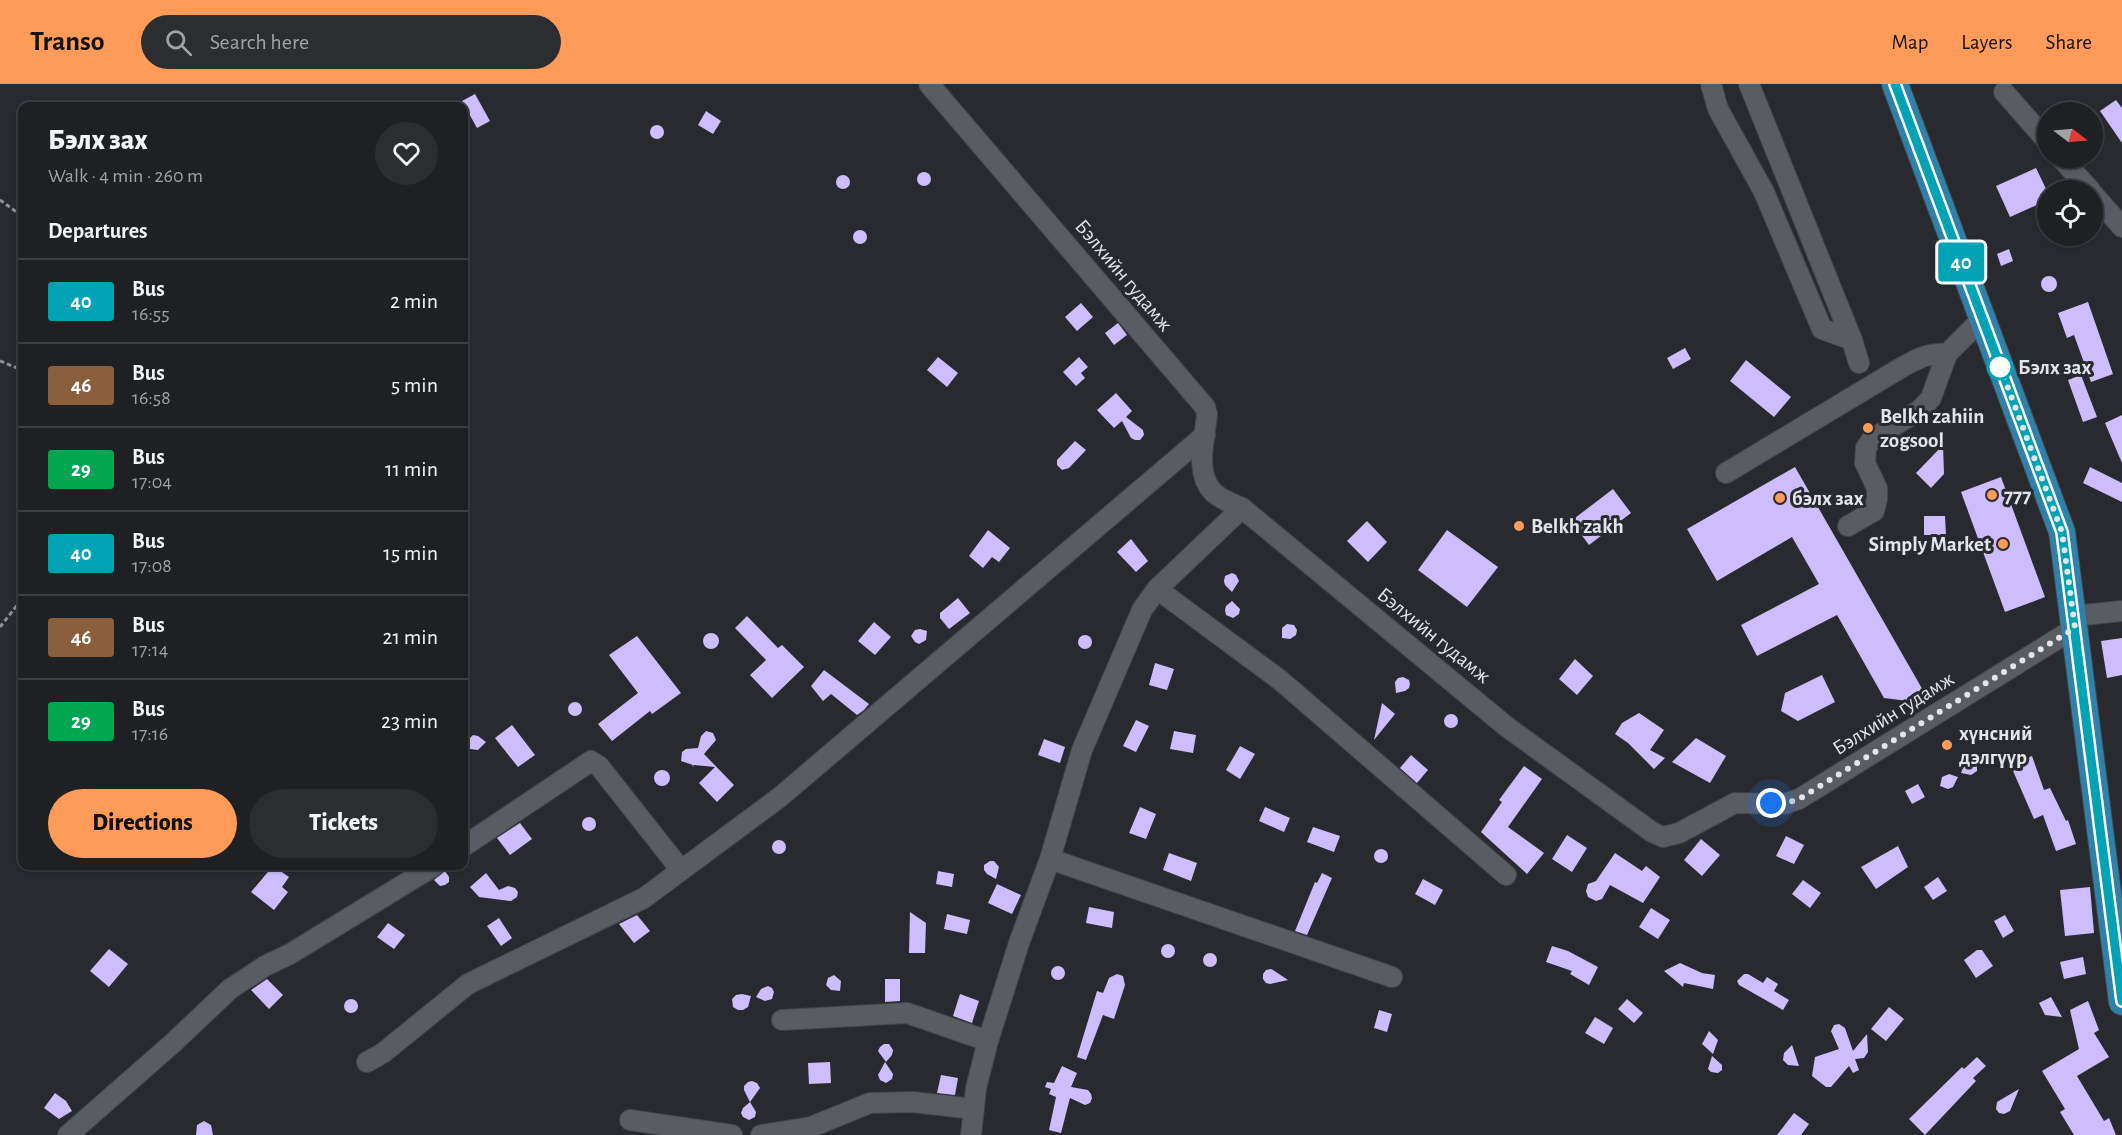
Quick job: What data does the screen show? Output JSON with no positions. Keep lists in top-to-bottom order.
{
  "streets": {
    "street": ["Бэлхийн гудамж"]
  },
  "places": [
    "Бэлх зах",
    "Belkh zahiin zogsool",
    "777",
    "бэлх зах",
    "Belkh zakh",
    "Simply Market",
    "хүнсний дэлгүүр"
  ],
  "lines": ["bus line 40"],
  "north": "right",
  "page": {
    "header": "Transo",
    "search": "Search here",
    "nav": ["Map", "Layers", "Share"],
    "on_map": "40",
    "heading": [
      ["Бэлх зах", "Walk · 4 min · 260 m"],
      "Departures"
    ],
    "list": [
      {
        "mark": "40",
        "name": "Bus",
        "note": "16:55",
        "value": "2 min"
      },
      {
        "mark": "46",
        "name": "Bus",
        "note": "16:58",
        "value": "5 min"
      },
      {
        "mark": "29",
        "name": "Bus",
        "note": "17:04",
        "value": "11 min"
      },
      {
        "mark": "40",
        "name": "Bus",
        "note": "17:08",
        "value": "15 min"
      },
      {
        "mark": "46",
        "name": "Bus",
        "note": "17:14",
        "value": "21 min"
      },
      {
        "mark": "29",
        "name": "Bus",
        "note": "17:16",
        "value": "23 min"
      }
    ],
    "buttons": ["Directions", "Tickets"]
  }
}
